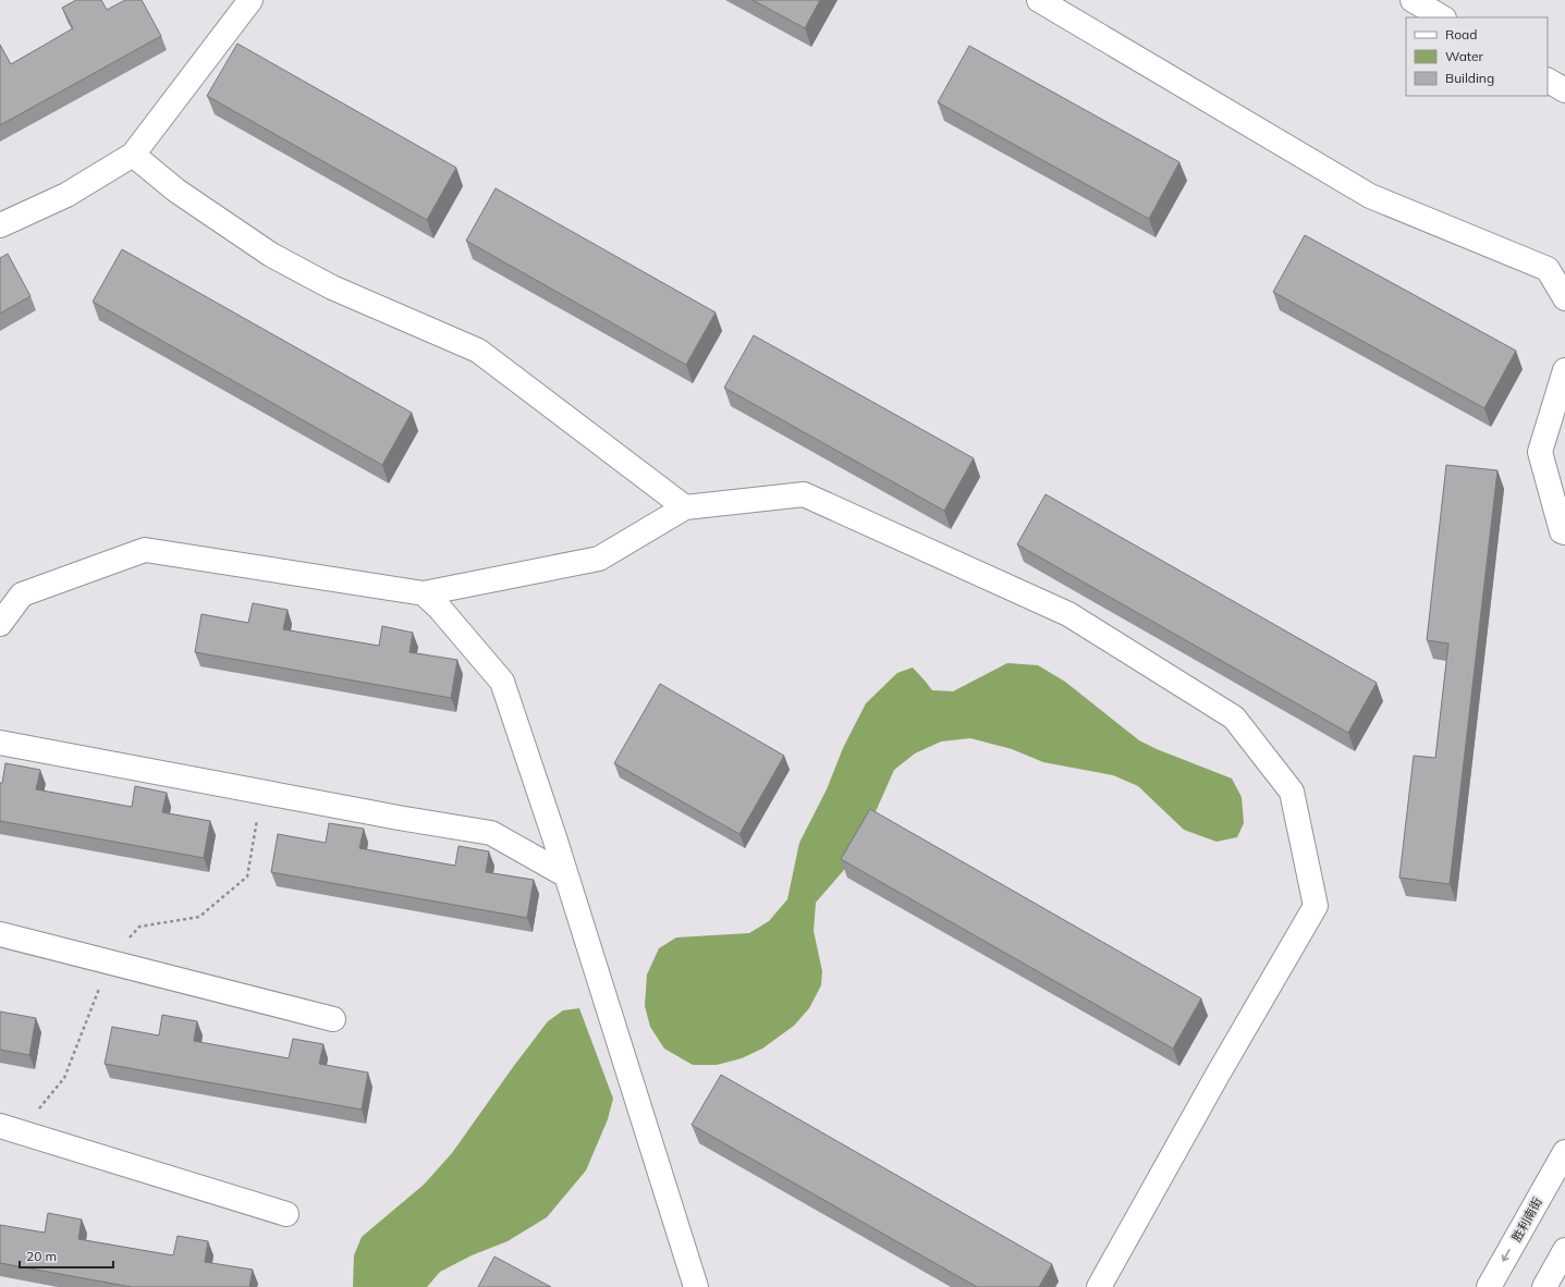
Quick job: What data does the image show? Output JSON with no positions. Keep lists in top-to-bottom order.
{
  "streets": {
    "street": ["胜利南街"]
  },
  "one_way": ["胜利南街"],
  "legend": ["Road", "Water", "Building"],
  "scale_bar": "20 m"
}
